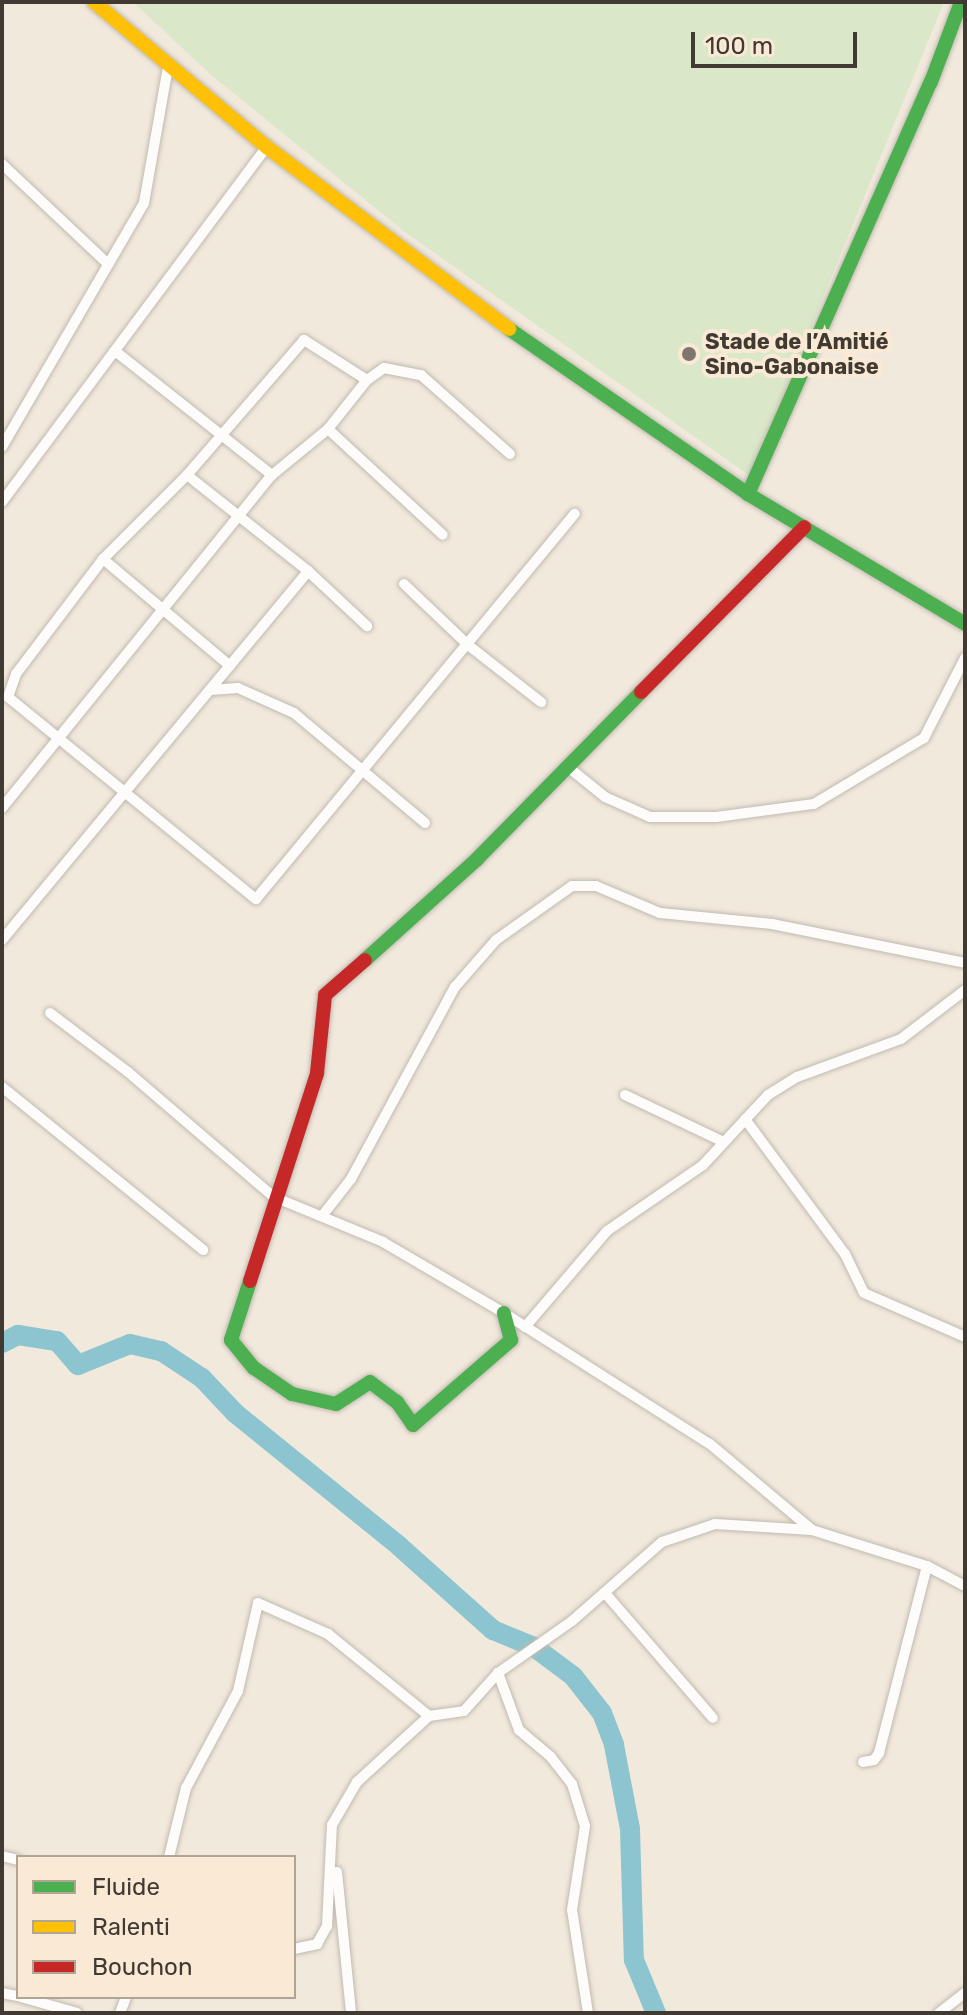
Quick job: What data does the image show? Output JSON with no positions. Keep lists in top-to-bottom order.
{
  "places": ["Stade de l’Amitié Sino-Gabonaise"],
  "legend": ["Fluide", "Ralenti", "Bouchon"],
  "scale_bar": "100 m"
}
